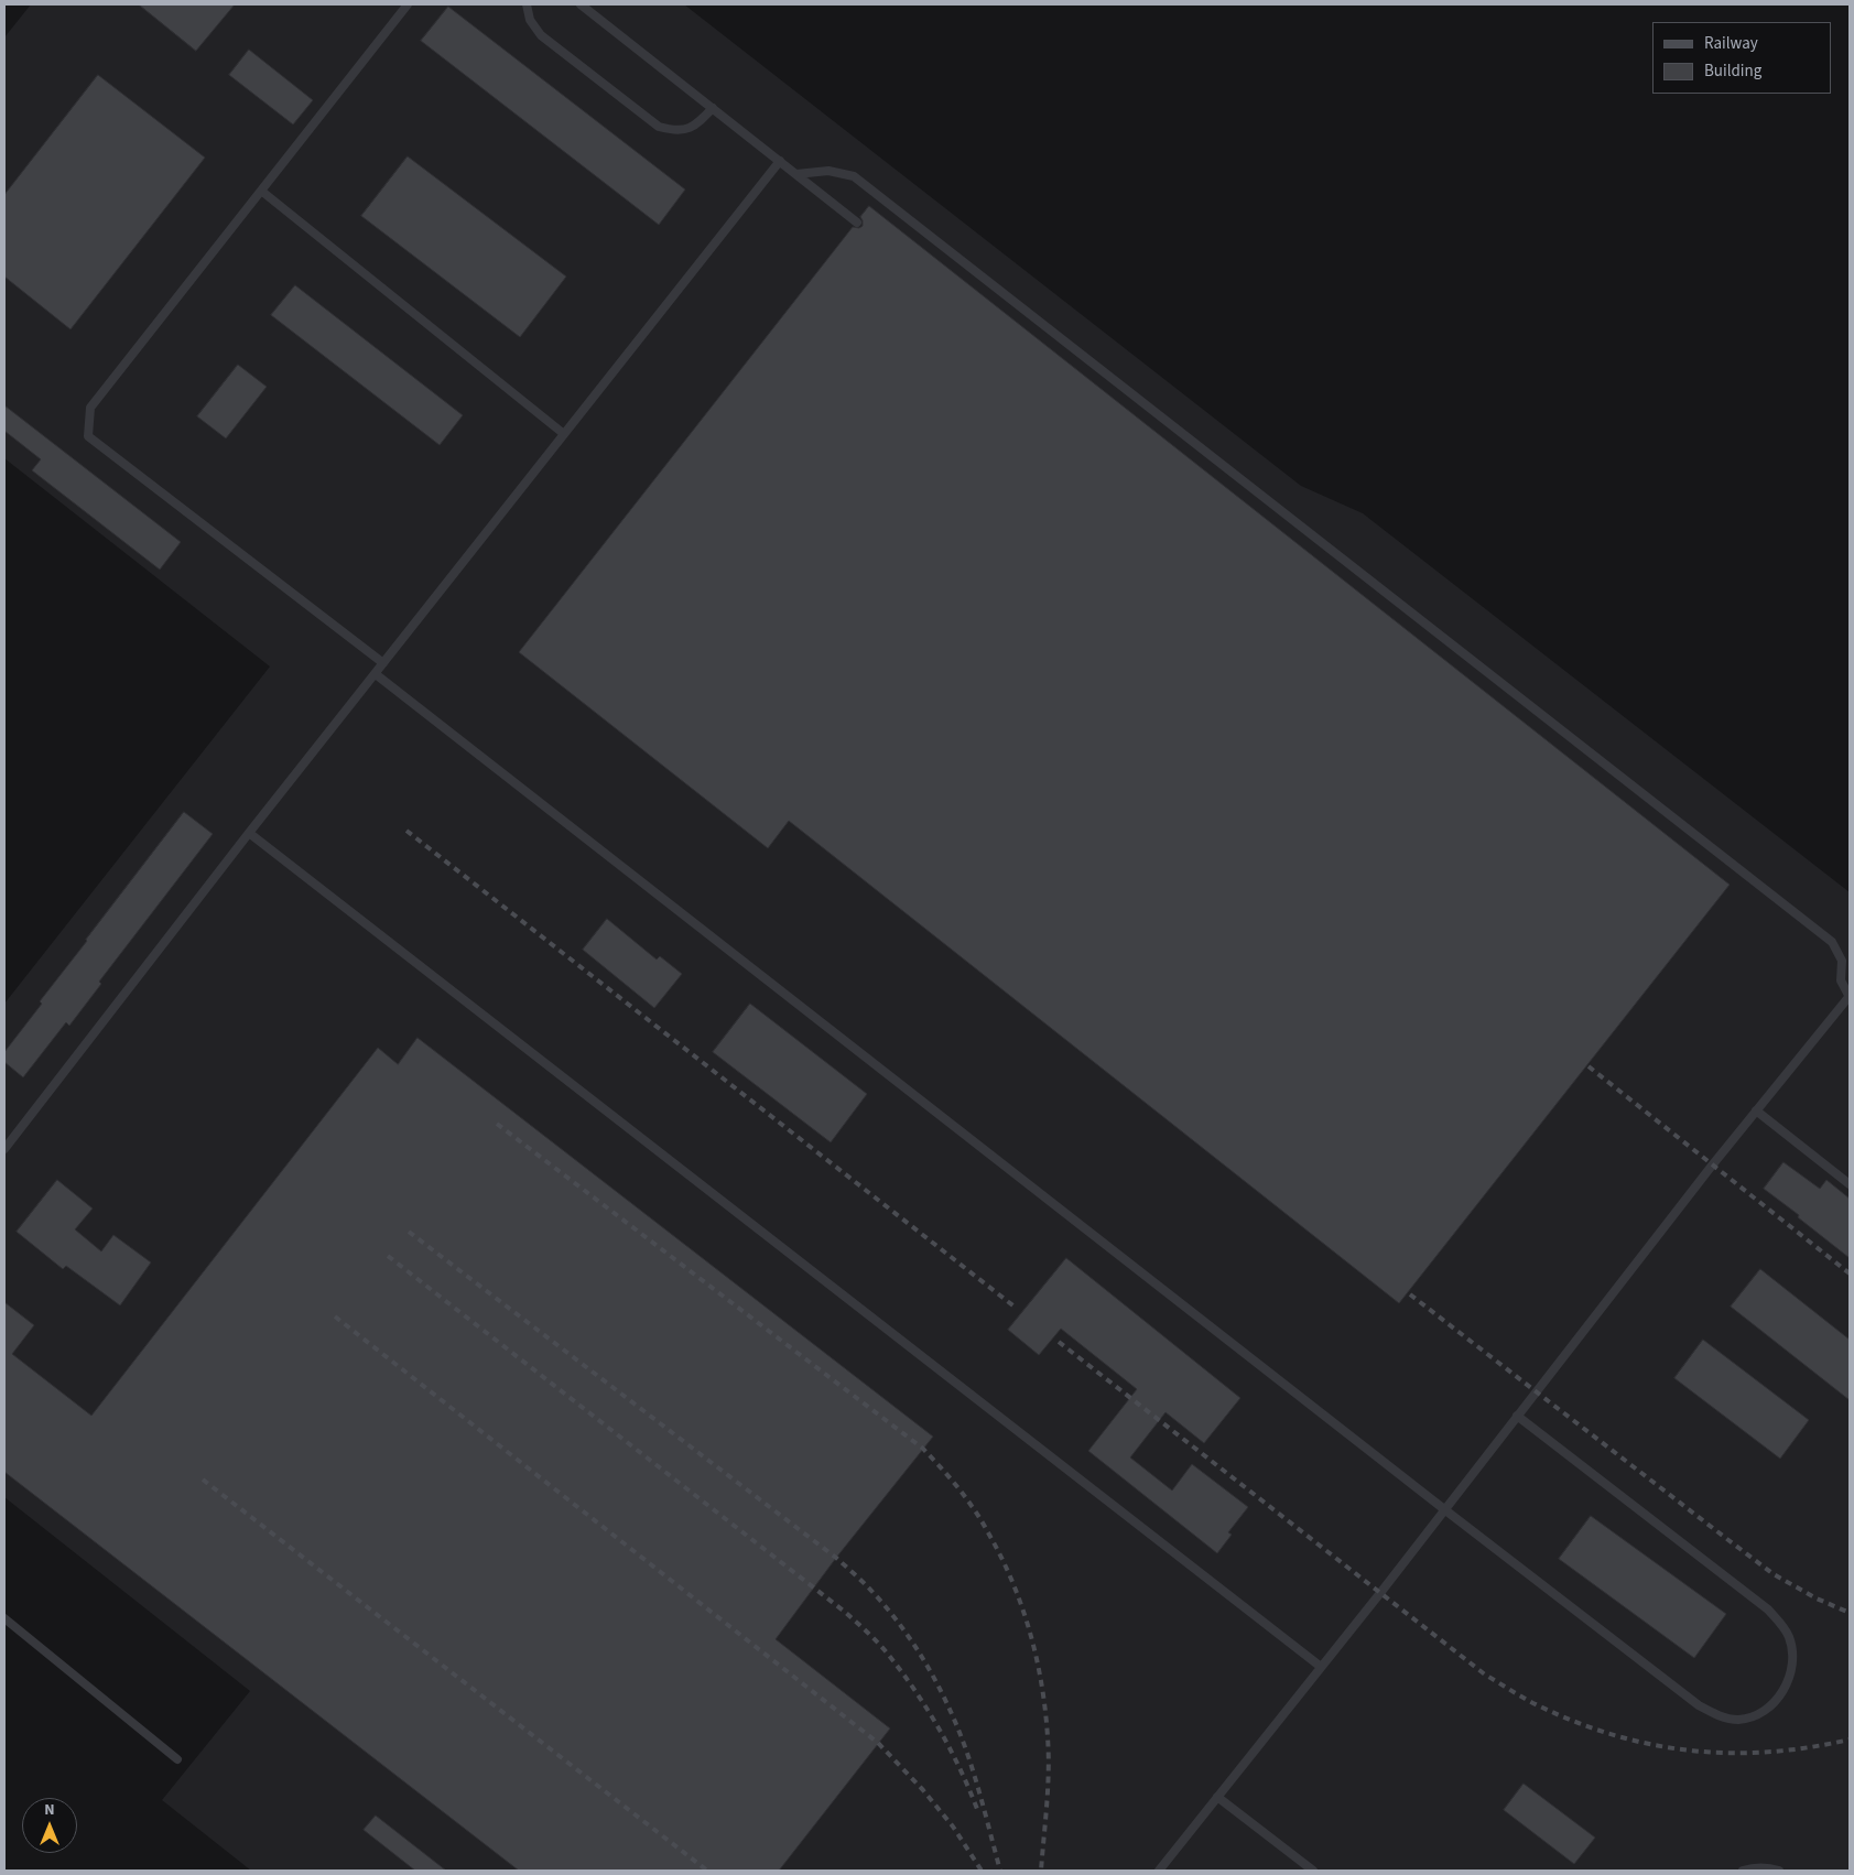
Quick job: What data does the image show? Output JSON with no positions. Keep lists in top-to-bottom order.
{
  "legend": ["Railway", "Building"],
  "north": "top"
}
